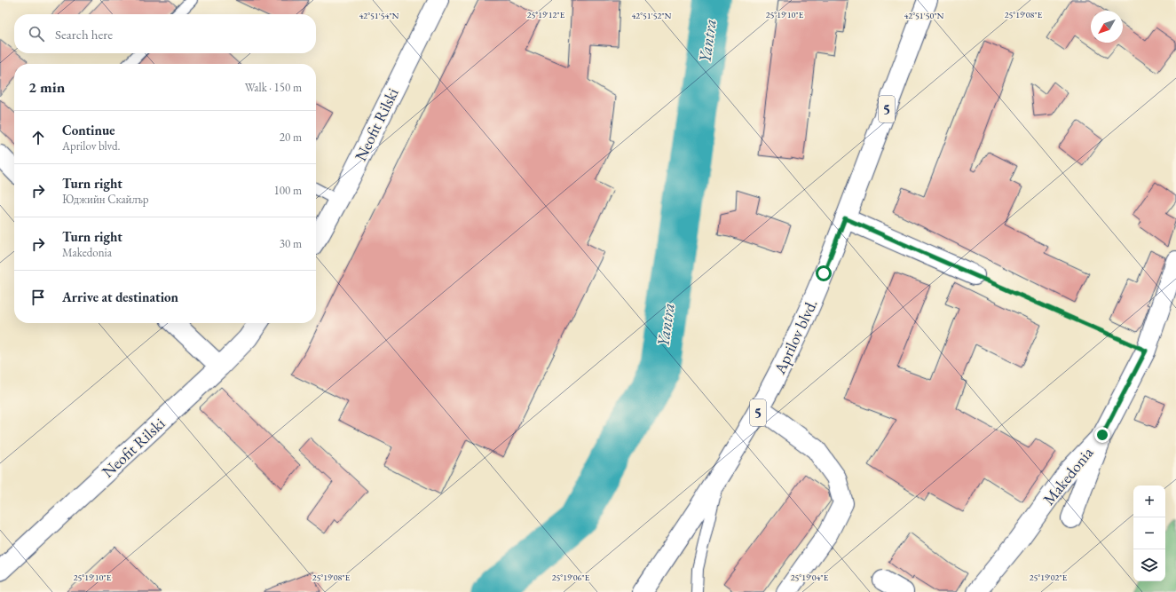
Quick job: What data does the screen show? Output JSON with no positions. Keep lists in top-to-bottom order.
{
  "streets": {
    "street": [
      "5",
      "Neofit Rilski",
      "Aprilov blvd.",
      "Makedonia"
    ]
  },
  "water": ["Yantra"],
  "north": "bottom left",
  "page": {
    "search": "Search here",
    "heading": ["2 min", "Walk · 150 m"],
    "list": [
      ["Continue", "Aprilov blvd.", "20 m"],
      ["Turn right", "Юджийн Скайлър", "100 m"],
      ["Turn right", "Makedonia", "30 m"],
      "Arrive at destination"
    ],
    "map_buttons": ["+", "−"]
  },
  "coordinates": [
    "25°19'12\"E",
    "25°19'10\"E",
    "25°19'08\"E",
    "42°51'54\"N",
    "42°51'52\"N",
    "42°51'50\"N",
    "25°19'06\"E",
    "25°19'04\"E",
    "25°19'02\"E"
  ]
}
